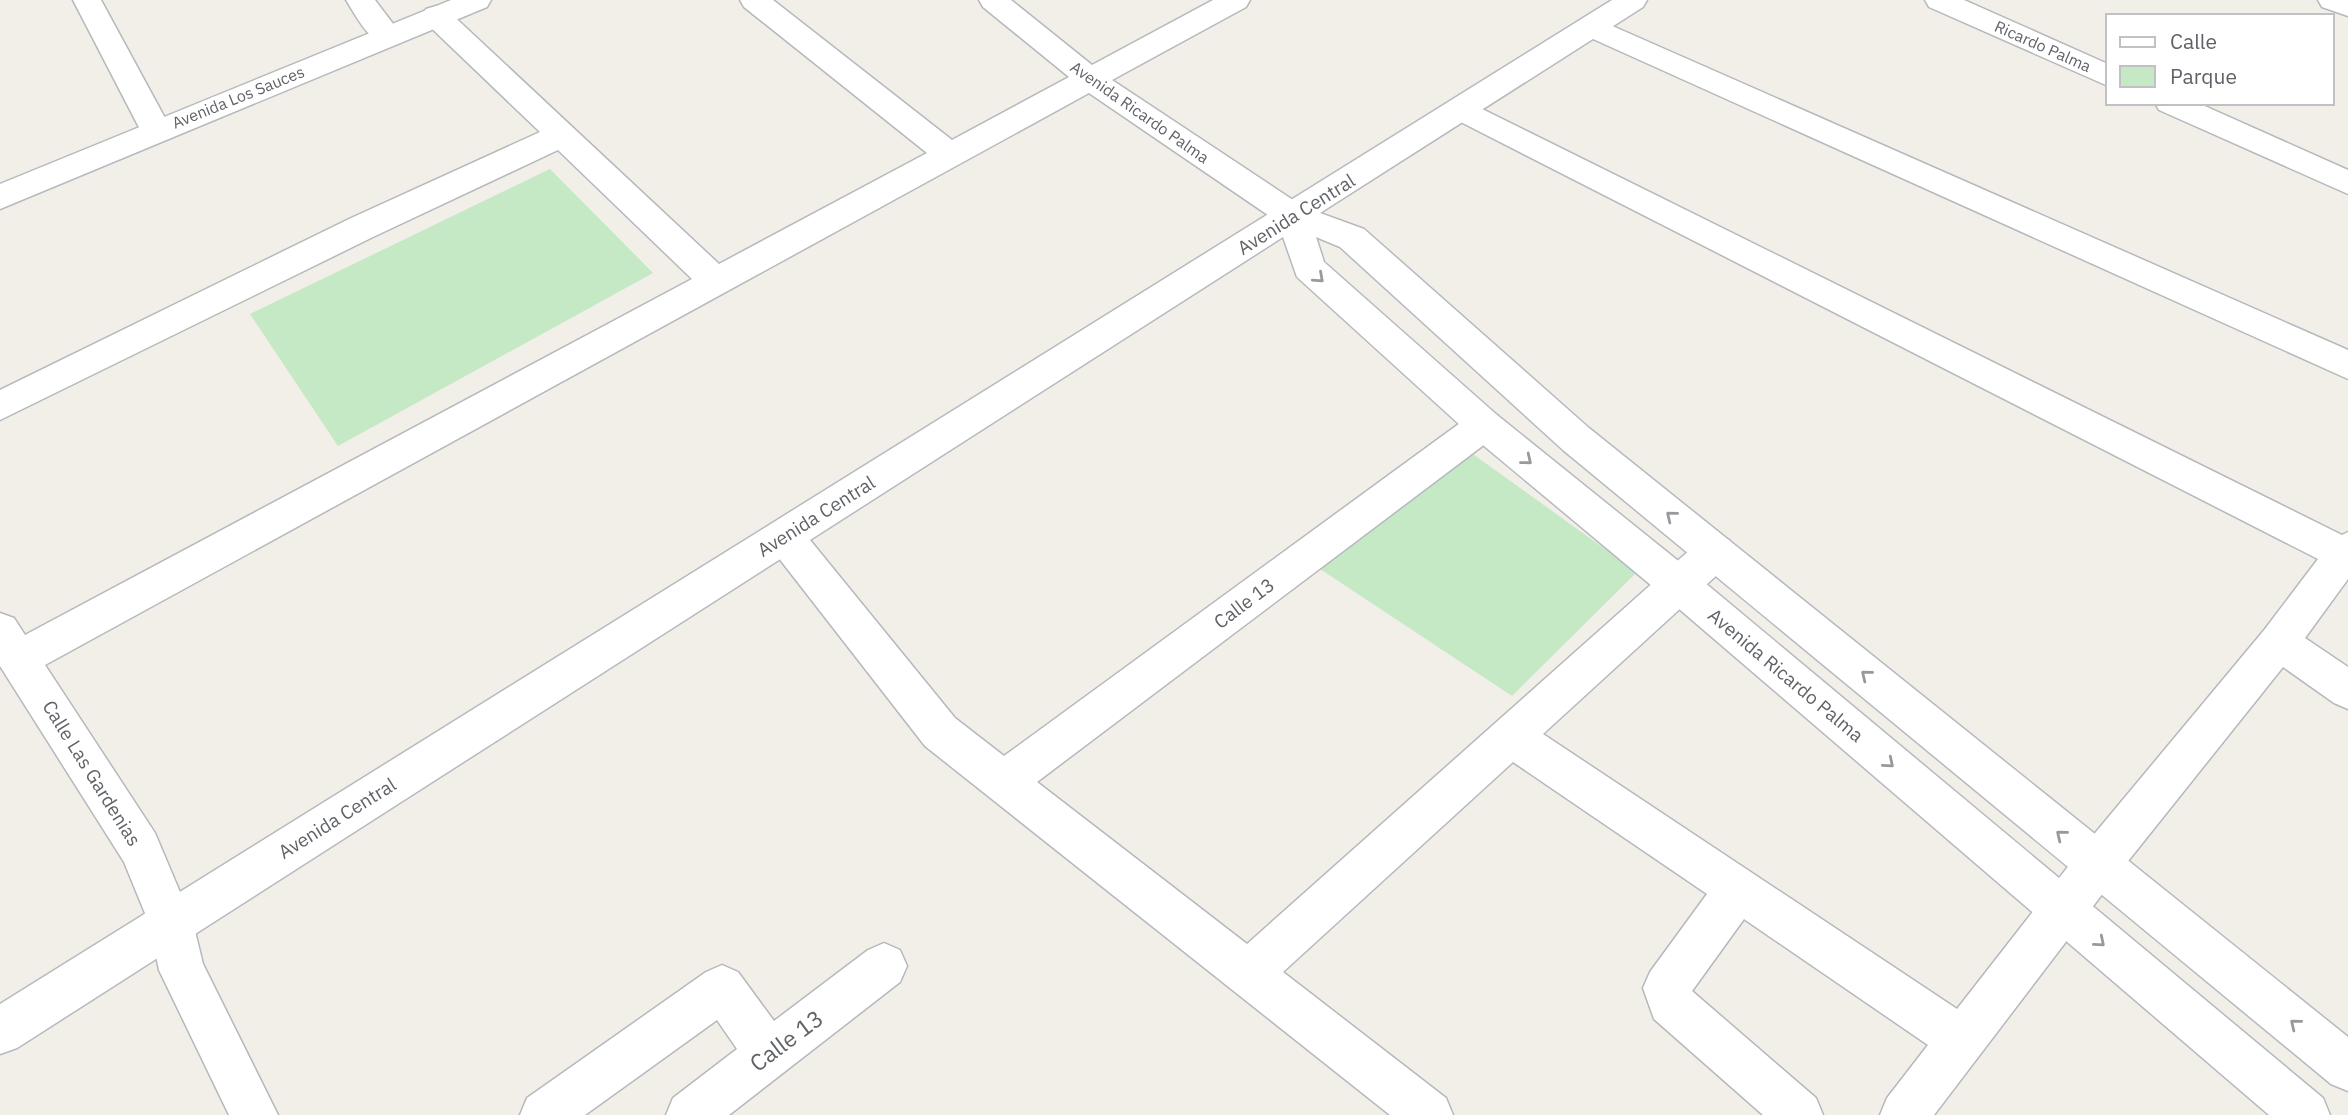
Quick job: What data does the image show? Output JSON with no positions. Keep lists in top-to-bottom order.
{
  "streets": {
    "street": [
      "Ricardo Palma",
      "Avenida Los Sauces",
      "Avenida Ricardo Palma",
      "Avenida Central",
      "Calle 13",
      "Calle Las Gardenias"
    ]
  },
  "crossings": [
    ["Avenida Ricardo Palma", "Avenida Central"],
    ["Avenida Ricardo Palma", "Calle 13"],
    ["Avenida Central", "Calle Las Gardenias"]
  ],
  "legend": ["Calle", "Parque"]
}
